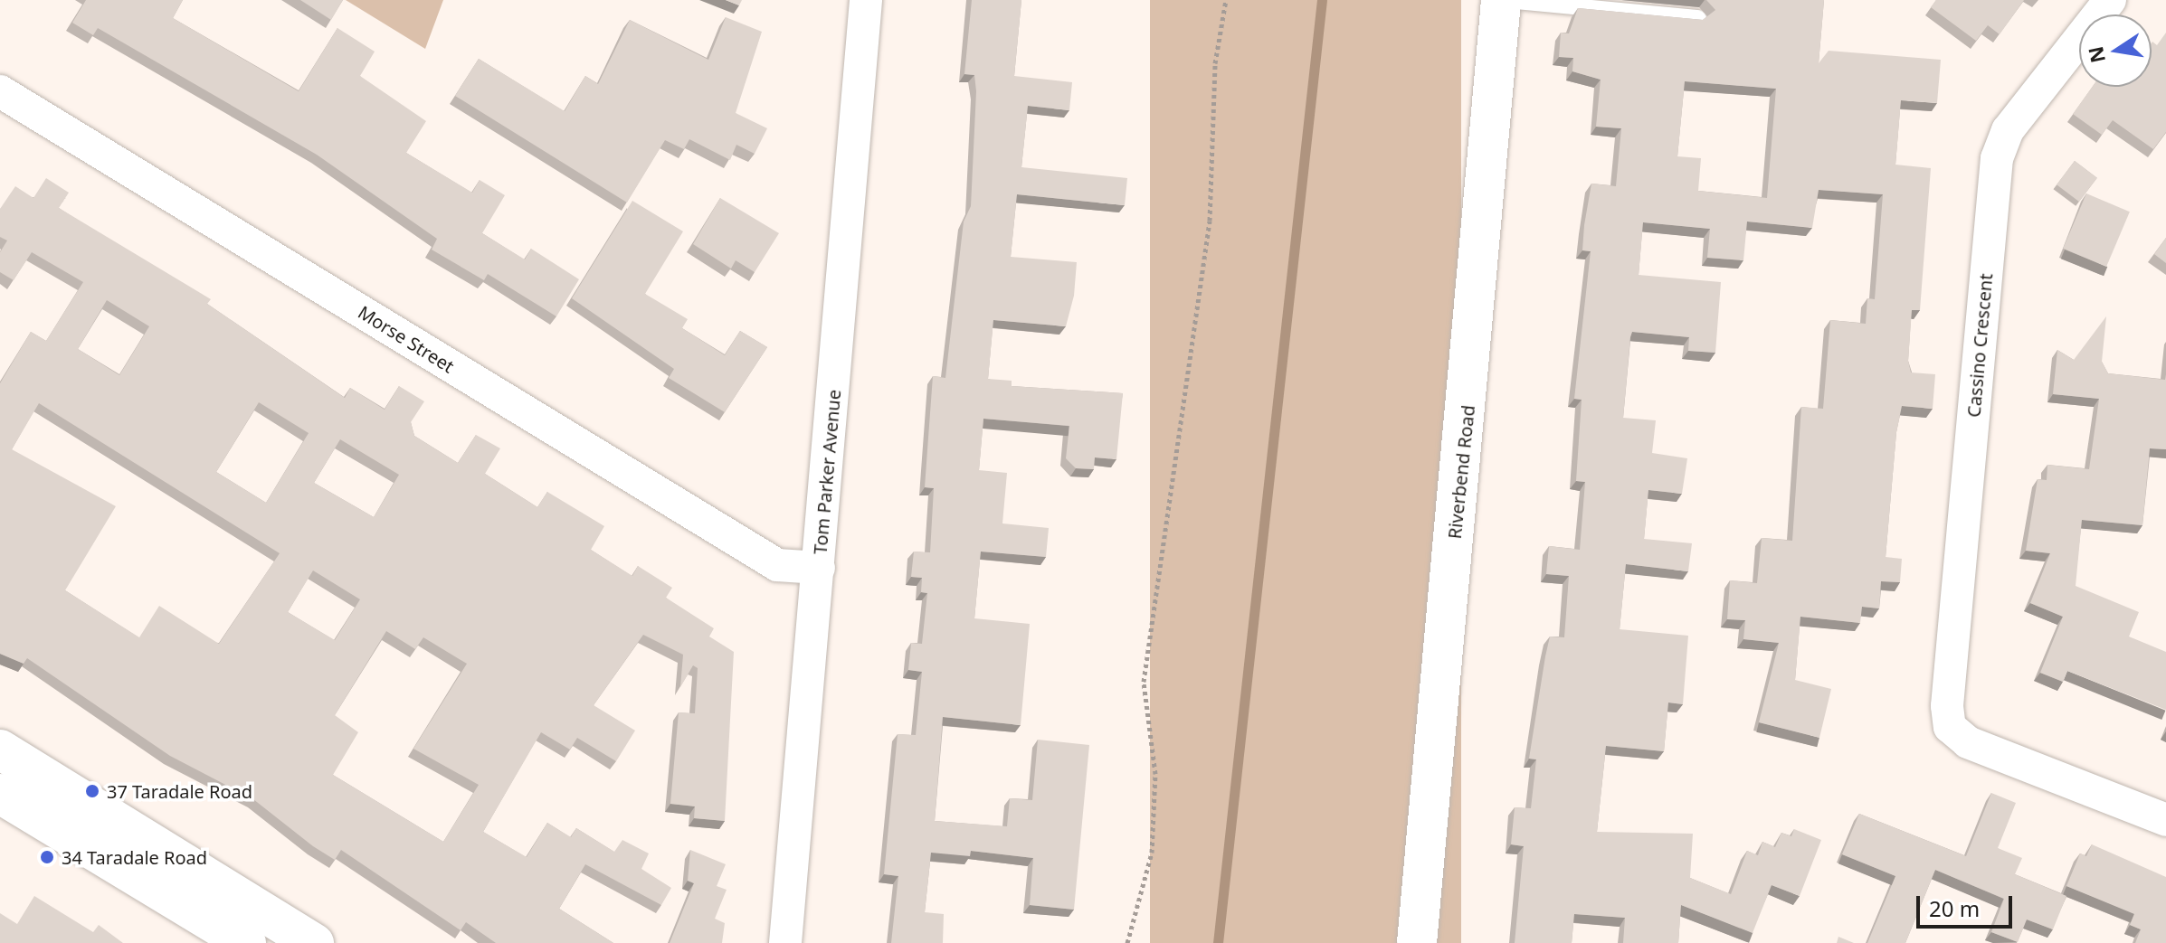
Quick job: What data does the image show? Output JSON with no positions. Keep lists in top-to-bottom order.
{
  "streets": {
    "main road": ["Riverbend Road"],
    "street": ["Morse Street", "Cassino Crescent", "Tom Parker Avenue"]
  },
  "crossings": [
    ["Morse Street", "Tom Parker Avenue"]
  ],
  "places": ["37 Taradale Road", "34 Taradale Road"],
  "scale_bar": "20 m",
  "north": "left"
}
